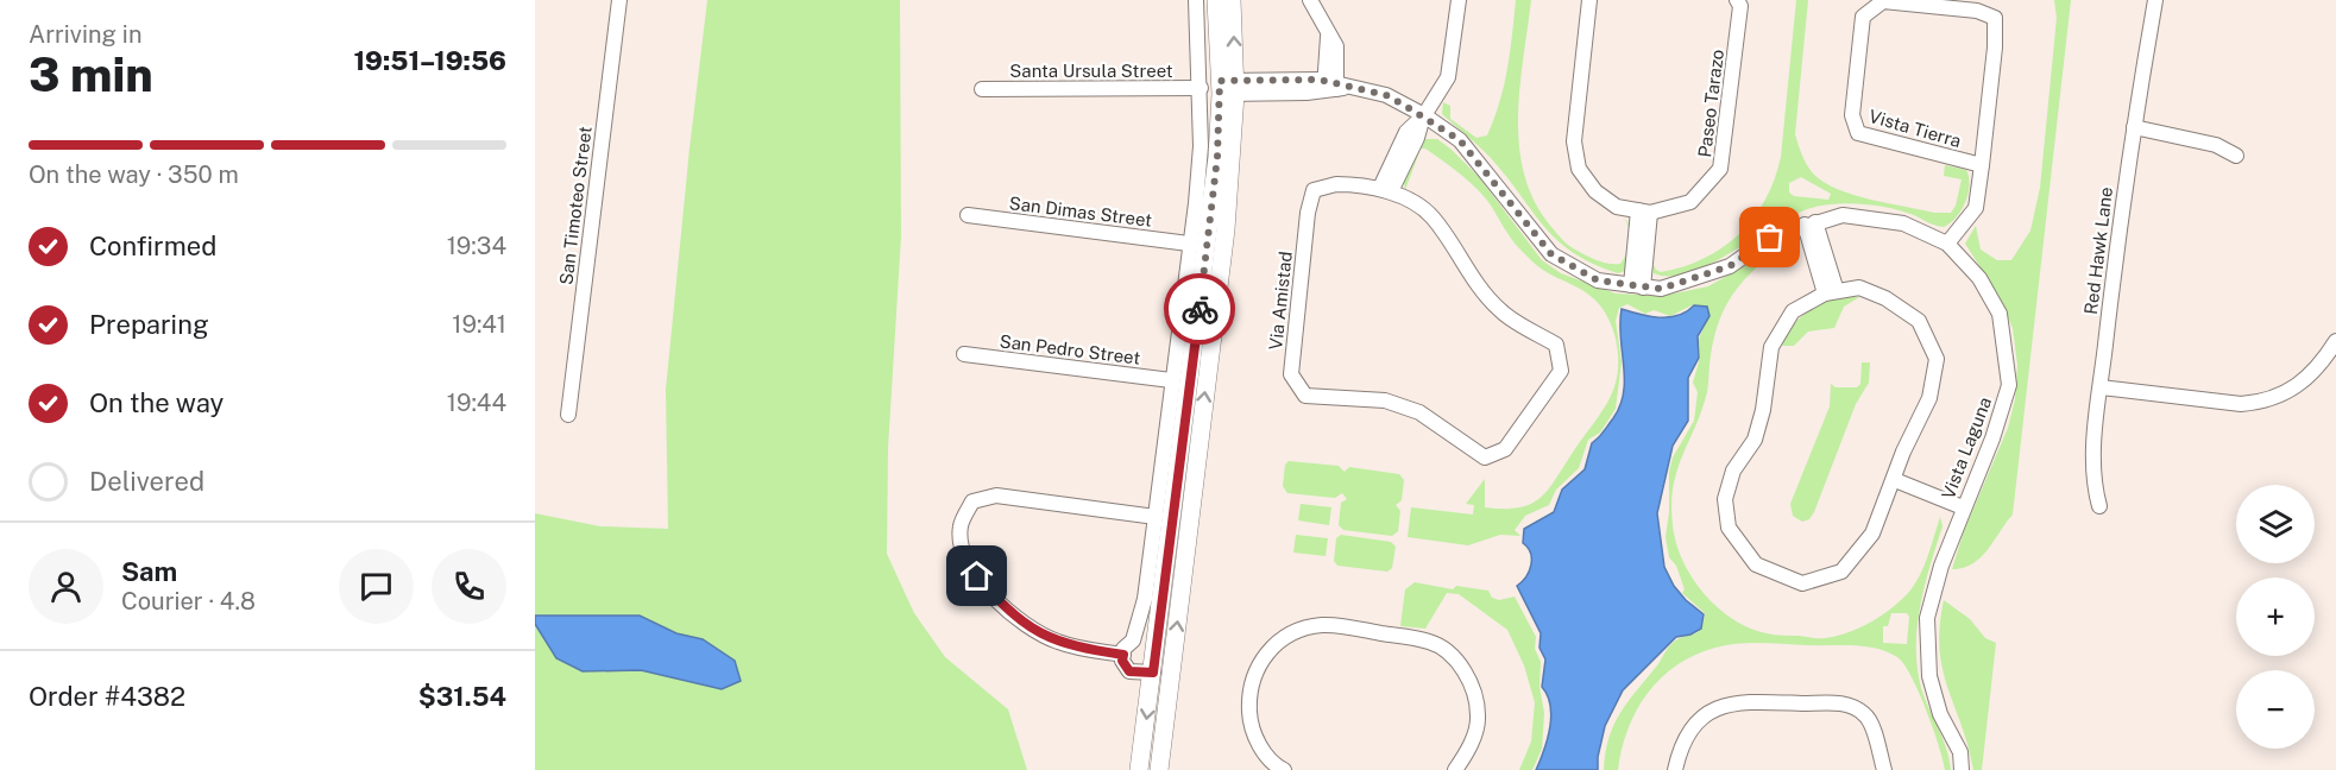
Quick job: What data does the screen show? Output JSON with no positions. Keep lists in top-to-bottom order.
{
  "streets": {
    "street": [
      "Santa Ursula Street",
      "Paseo Tarazo",
      "Vista Tierra",
      "San Timoteo Street",
      "San Dimas Street",
      "Red Hawk Lane",
      "Via Amistad",
      "San Pedro Street",
      "Vista Laguna"
    ]
  },
  "crossings": [
    ["Vista Tierra", "Vista Laguna"]
  ],
  "page": {
    "heading": ["3 min", "Arriving in", "19:51–19:56"],
    "panel": [
      "Sam",
      "Courier · 4.8",
      "Order #4382",
      "$31.54"
    ],
    "bar": "On the way · 350 m",
    "list": [
      ["Confirmed", "19:34"],
      ["Preparing", "19:41"],
      ["On the way", "19:44"],
      "Delivered"
    ],
    "map_buttons": ["+", "−"]
  }
}
